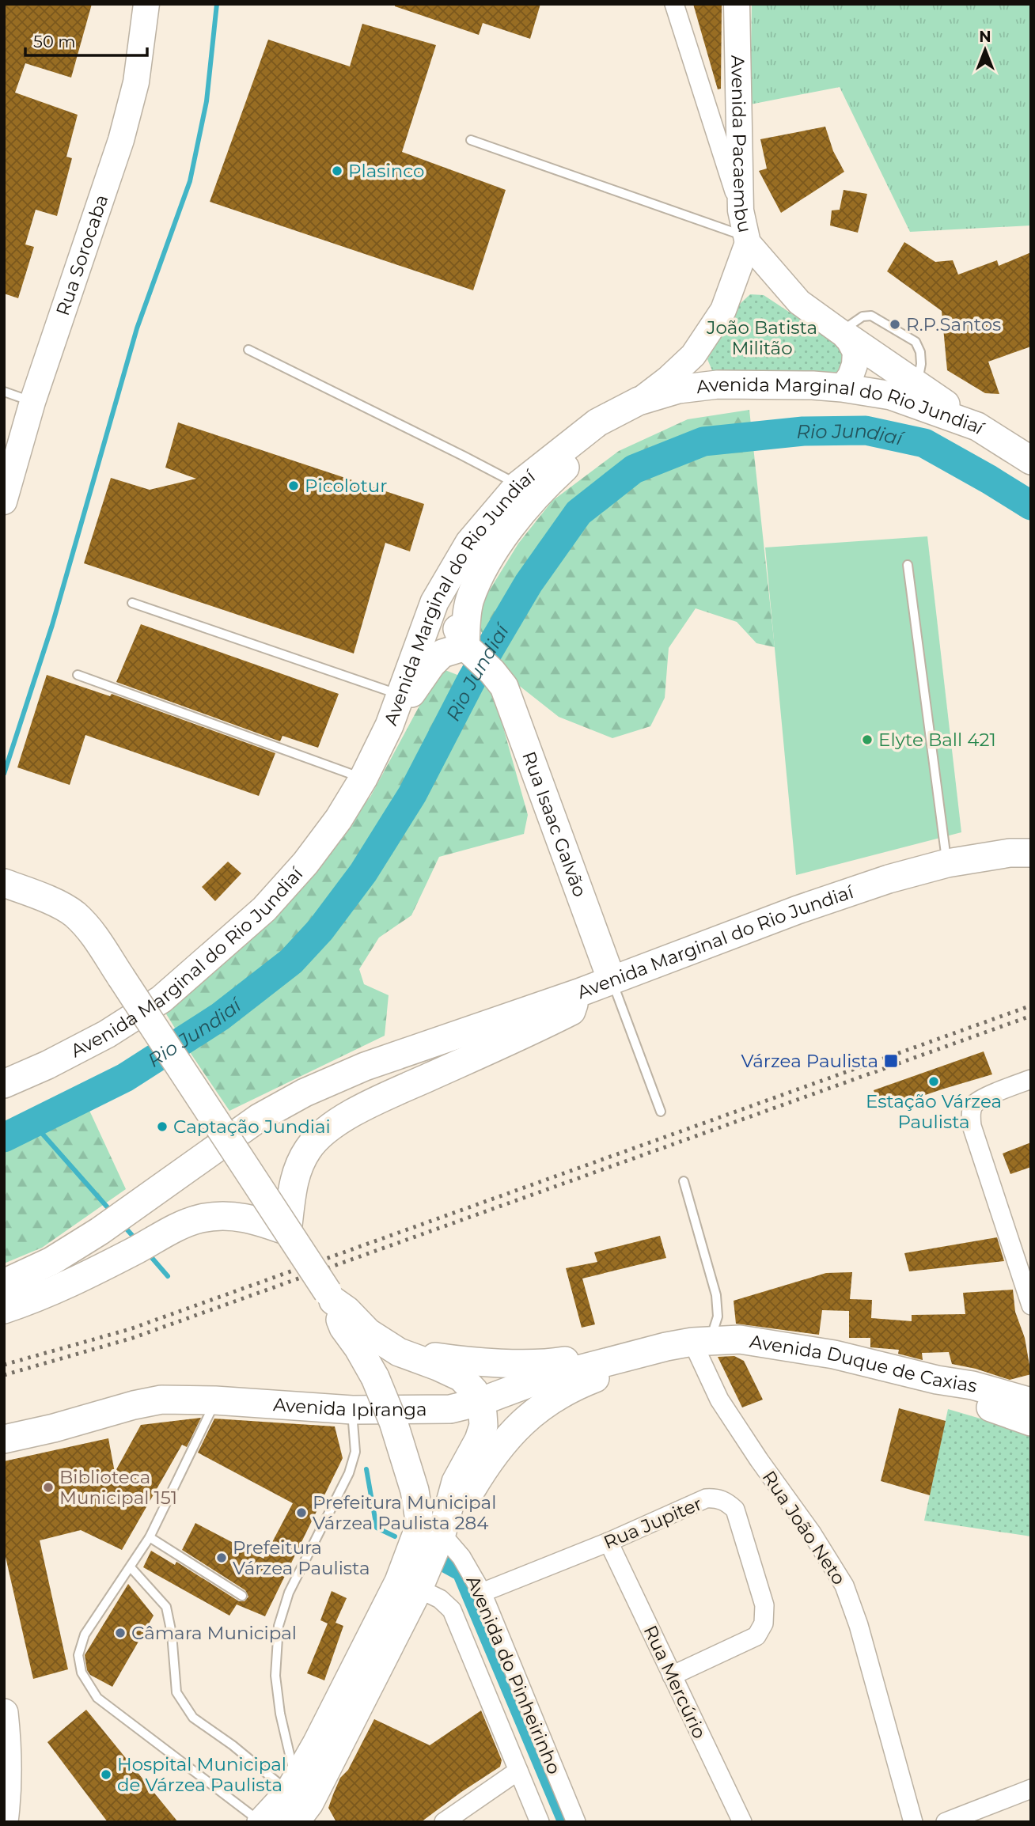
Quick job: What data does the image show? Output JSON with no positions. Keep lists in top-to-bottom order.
{
  "streets": {
    "main road": [
      "Avenida Pacaembu",
      "Rua Sorocaba",
      "Avenida Marginal do Rio Jundiaí",
      "Rua Isaac Galvão",
      "Avenida Duque de Caxias",
      "Avenida Ipiranga"
    ],
    "street": [
      "Rua Jupiter",
      "Rua João Neto",
      "Avenida do Pinheirinho",
      "Rua Mercúrio"
    ]
  },
  "crossings": [
    ["Avenida Marginal do Rio Jundiaí", "Rua Isaac Galvão"],
    ["Avenida Duque de Caxias", "Avenida Ipiranga"],
    ["Avenida Duque de Caxias", "Rua João Neto"],
    ["Avenida Ipiranga", "Rua João Neto"],
    ["Rua Jupiter", "Avenida do Pinheirinho"],
    ["Rua Jupiter", "Rua Mercúrio"]
  ],
  "water": ["Rio Jundiaí"],
  "parks": ["João Batista Militão"],
  "places": {
    "other": [
      "Plasinco",
      "R.P.Santos",
      "Picolotur",
      "Elyte Ball 421",
      "Estação Várzea Paulista",
      "Captação Jundiai",
      "Biblioteca Municipal 151",
      "Prefeitura Municipal Várzea Paulista 284",
      "Prefeitura Várzea Paulista",
      "Câmara Municipal",
      "Hospital Municipal de Várzea Paulista"
    ],
    "transit": ["Várzea Paulista"]
  },
  "scale_bar": "50 m",
  "north": "top"
}
